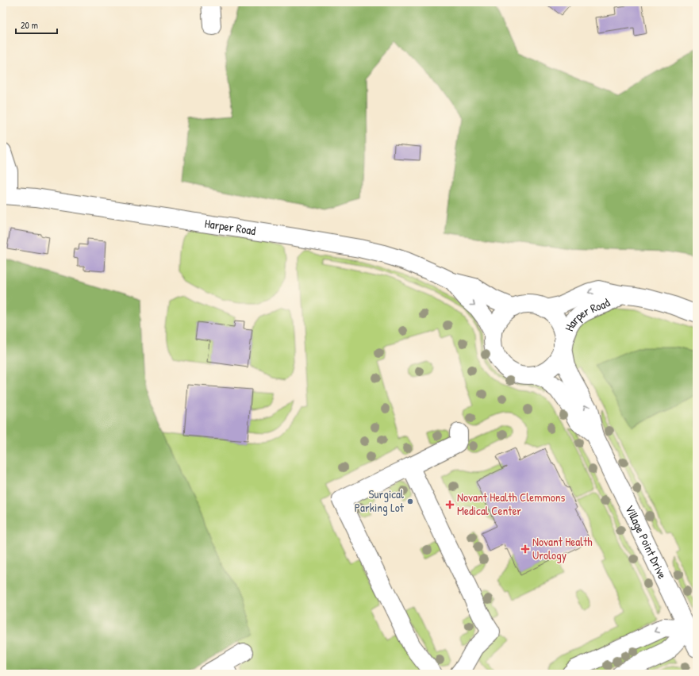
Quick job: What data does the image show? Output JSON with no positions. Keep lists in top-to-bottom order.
{
  "streets": {
    "main road": ["Harper Road", "Village Point Drive"]
  },
  "crossings": [
    ["Harper Road", "Village Point Drive"]
  ],
  "places": {
    "other": ["Surgical Parking Lot"],
    "health": ["Novant Health Clemmons Medical Center", "Novant Health Urology"]
  },
  "scale_bar": "20 m"
}
